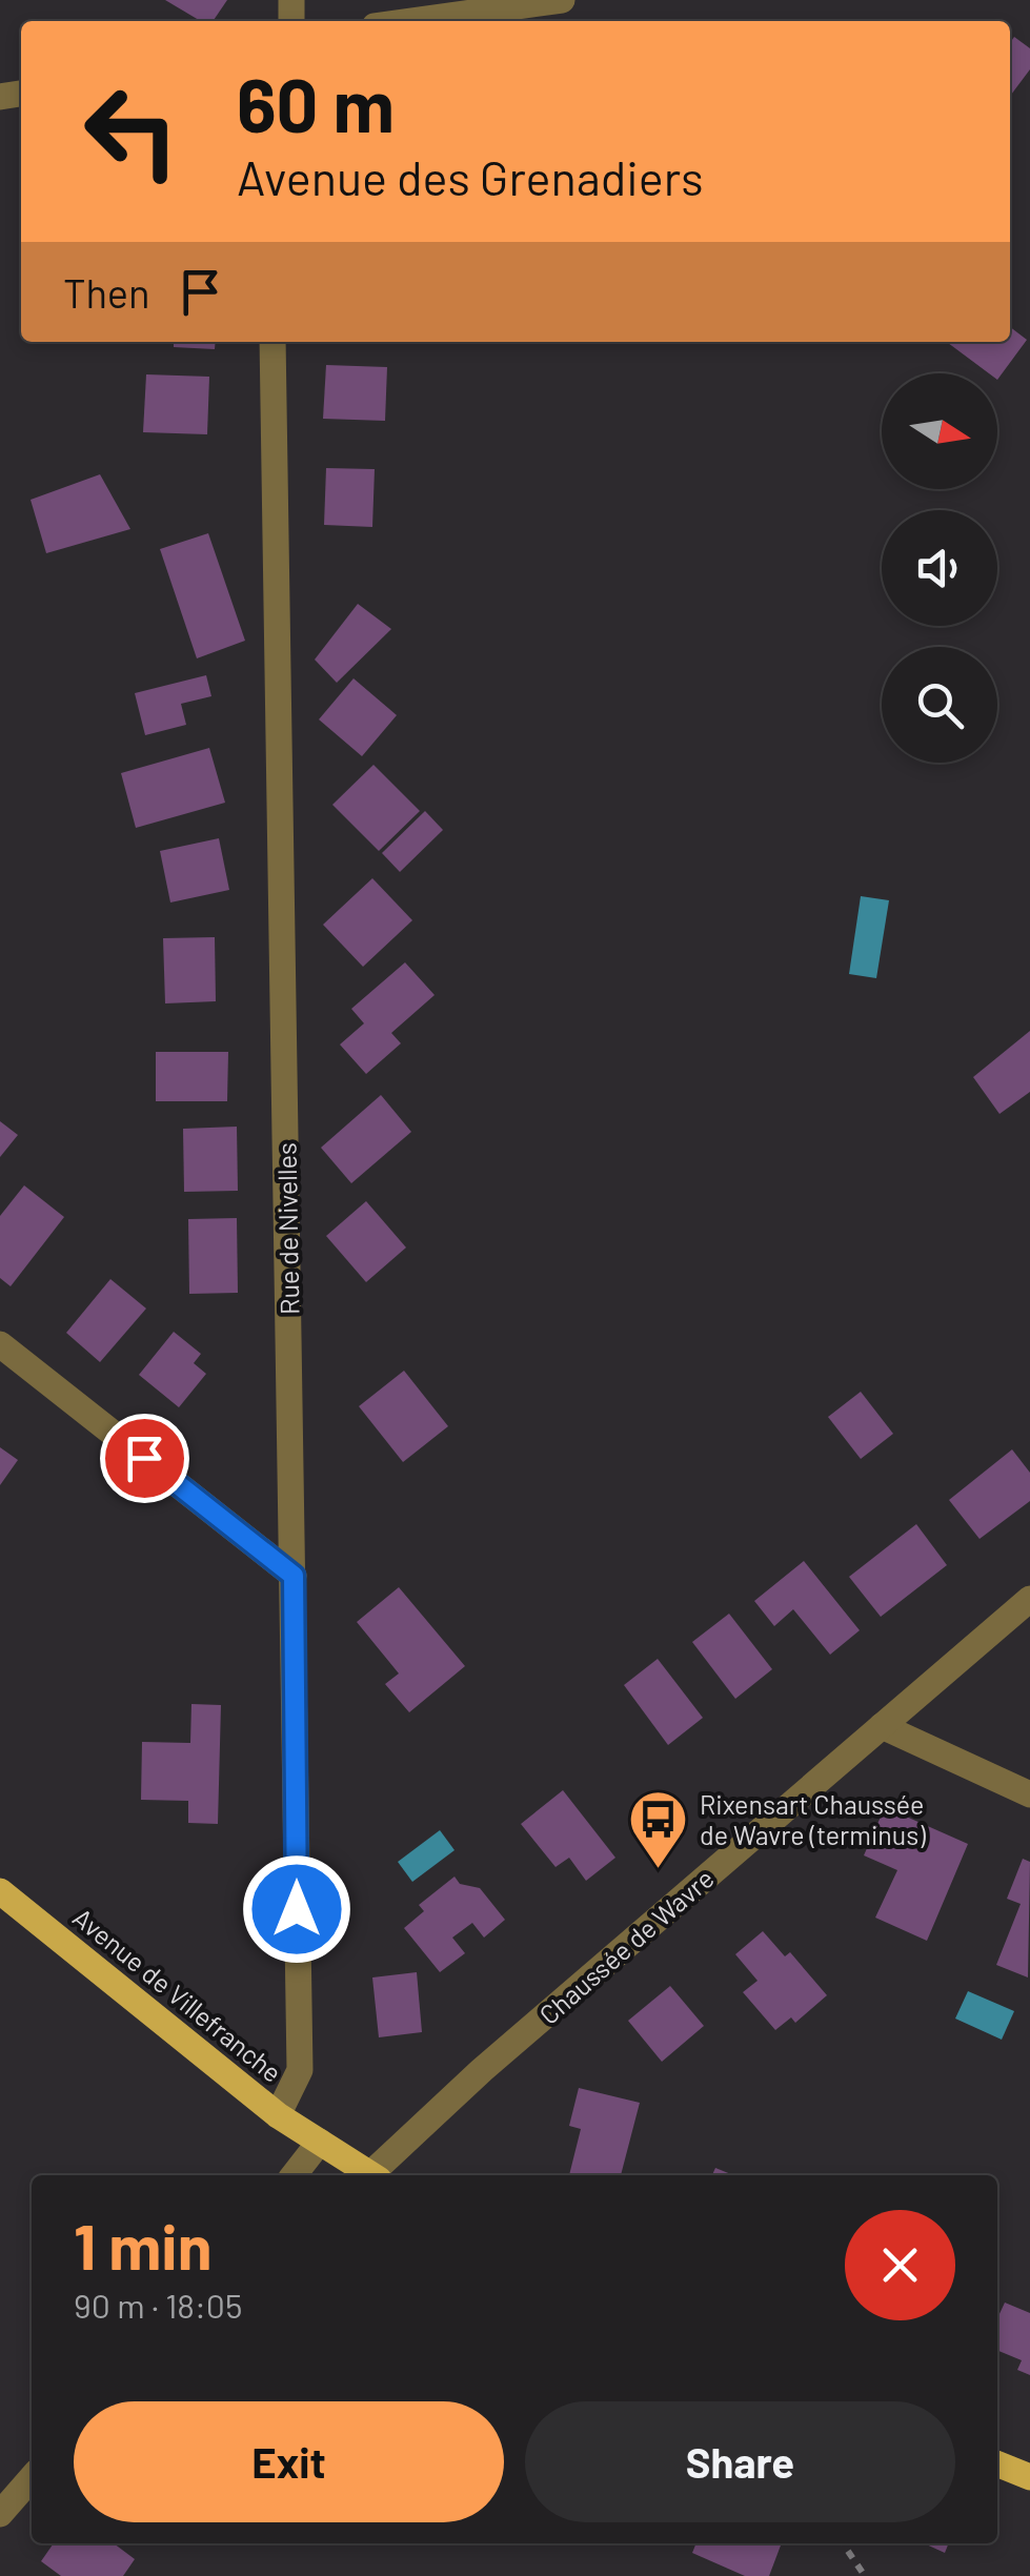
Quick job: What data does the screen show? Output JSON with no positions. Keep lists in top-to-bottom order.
{
  "streets": {
    "main road": ["Avenue de Villefranche"],
    "street": ["Rue de Nivelles", "Chaussée de Wavre"]
  },
  "crossings": [
    ["Rue de Nivelles", "Avenue de Villefranche"]
  ],
  "places": {
    "bus stop": ["Rixensart Chaussée de Wavre (terminus)"]
  },
  "north": "right",
  "page": {
    "turn": ["60 m", "Avenue des Grenadiers"],
    "then": "Then",
    "heading": ["1 min", "90 m · 18:05"],
    "buttons": ["Exit", "Share"]
  }
}
